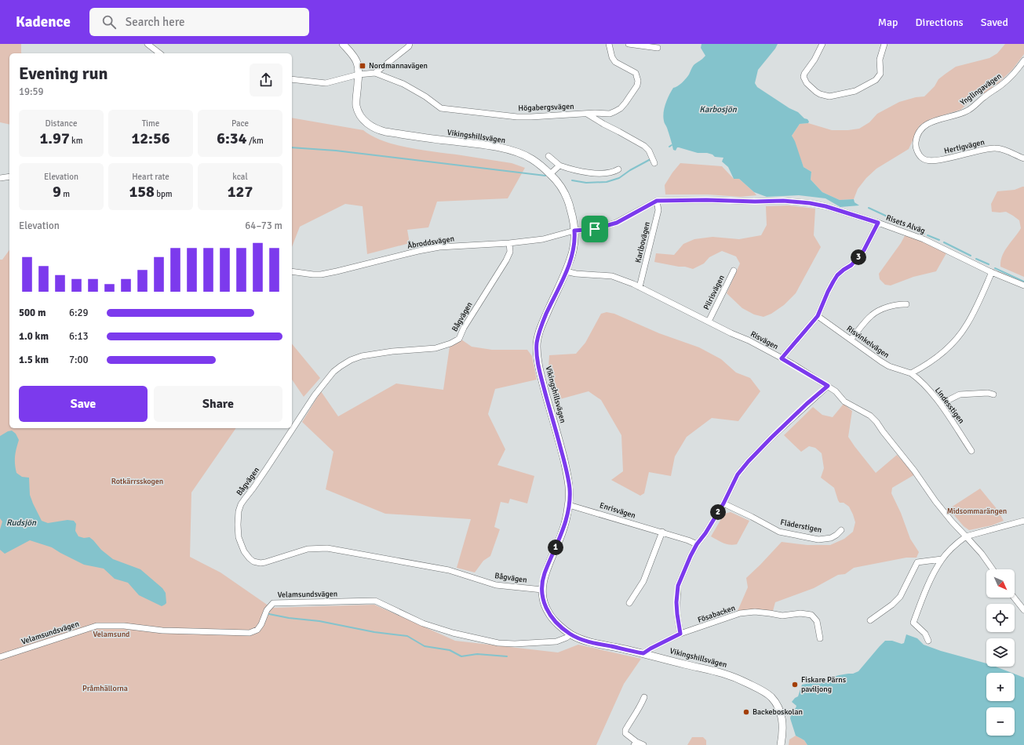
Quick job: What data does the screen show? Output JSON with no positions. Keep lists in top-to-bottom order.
{
  "streets": {
    "street": [
      "Ynglingavägen",
      "Högabergsvägen",
      "Vikingshillsvägen",
      "Hertigvägen",
      "Risets Alväg",
      "Åbroddsvägen",
      "Karlbovägen",
      "Pilrisvägen",
      "Bågvägen",
      "Risvägen",
      "Risvinkelvägen",
      "Lindesstigen",
      "Enrisvägen",
      "Fläderstigen",
      "Velamsundsvägen",
      "Fösabacken"
    ]
  },
  "crossings": [
    ["Ynglingavägen", "Hertigvägen"],
    ["Högabergsvägen", "Vikingshillsvägen"],
    ["Vikingshillsvägen", "Risets Alväg"],
    ["Vikingshillsvägen", "Åbroddsvägen"],
    ["Vikingshillsvägen", "Bågvägen"],
    ["Vikingshillsvägen", "Risvägen"],
    ["Vikingshillsvägen", "Enrisvägen"],
    ["Vikingshillsvägen", "Velamsundsvägen"],
    ["Vikingshillsvägen", "Fösabacken"],
    ["Risets Alväg", "Åbroddsvägen"],
    ["Risets Alväg", "Karlbovägen"],
    ["Åbroddsvägen", "Bågvägen"],
    ["Karlbovägen", "Risvägen"],
    ["Pilrisvägen", "Risvägen"],
    ["Risvinkelvägen", "Lindesstigen"]
  ],
  "water": ["Karbosjön", "Rudsjön"],
  "parks": [
    "Rotkärrsskogen",
    "Midsommarängen",
    "Velamsund",
    "Pråmhällorna"
  ],
  "places": {
    "transit": ["Nordmannavägen"],
    "other": ["Fiskare Pärns paviljong", "Backeboskolan"]
  },
  "north": "bottom right",
  "page": {
    "header": "Kadence",
    "search": "Search here",
    "nav": ["Map", "Directions", "Saved"],
    "heading": ["Evening run", "19:59"],
    "stats": [
      ["Distance", "1.97 km"],
      ["Time", "12:56"],
      ["Pace", "6:34 /km"],
      ["Elevation", "9 m"],
      ["Heart rate", "158 bpm"],
      ["kcal", "127"]
    ],
    "chart": ["Elevation", "64–73 m"],
    "pins": ["3", "2", "1"],
    "list": [
      {
        "name": "500 m",
        "note": "6:29"
      },
      {
        "name": "1.0 km",
        "note": "6:13"
      },
      {
        "name": "1.5 km",
        "note": "7:00"
      }
    ],
    "buttons": ["Save", "Share"],
    "map_buttons": ["+", "−"]
  }
}
